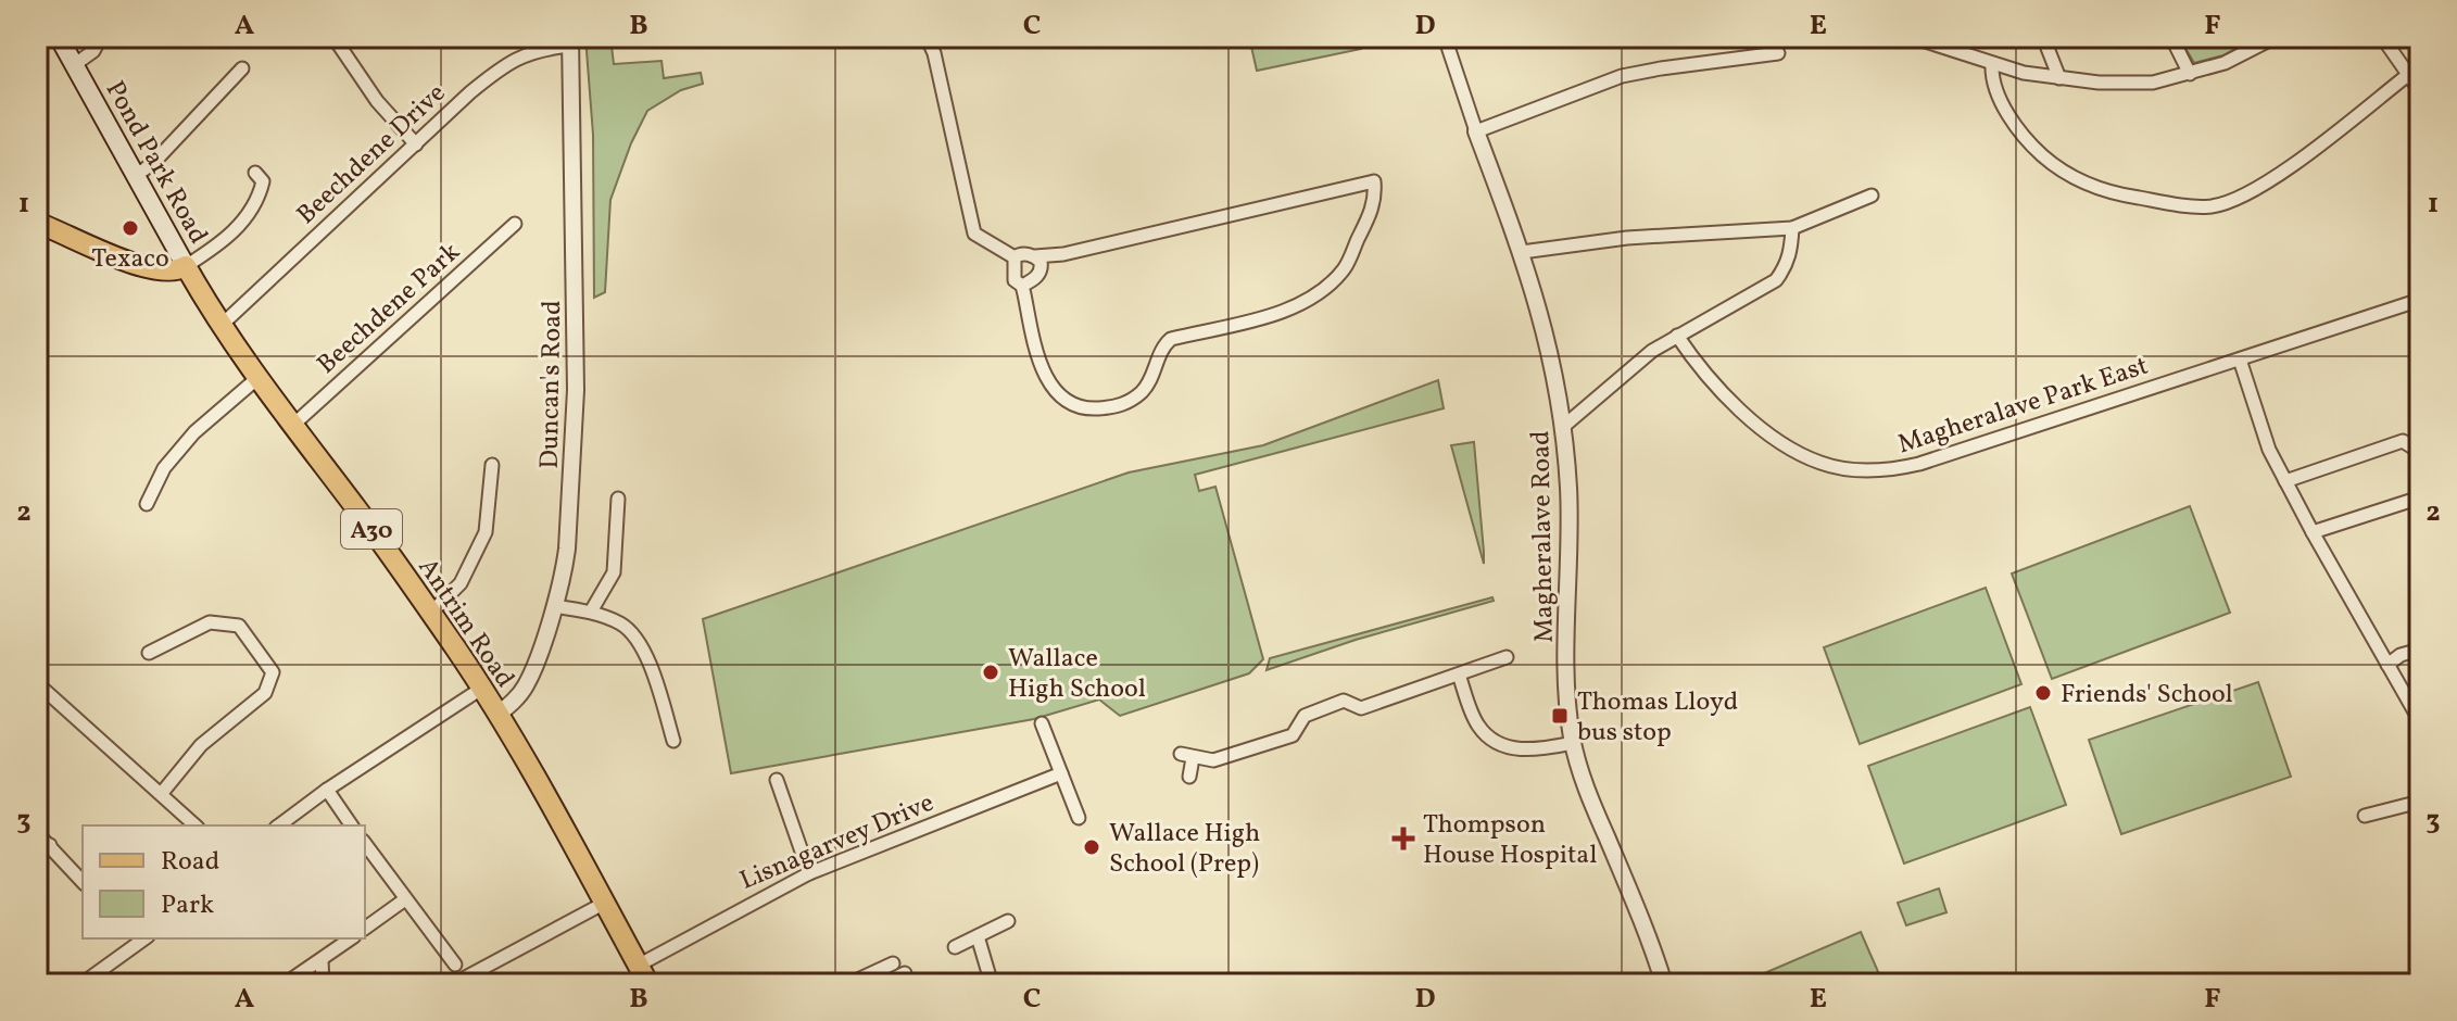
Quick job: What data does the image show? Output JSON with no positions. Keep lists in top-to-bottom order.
{
  "streets": {
    "main road": ["Pond Park Road", "A30", "Antrim Road"],
    "street": [
      "Beechdene Drive",
      "Beechdene Park",
      "Duncan's Road",
      "Magheralave Park East",
      "Magheralave Road",
      "Lisnagarvey Drive"
    ]
  },
  "crossings": [
    ["Beechdene Drive", "Duncan's Road"],
    ["Beechdene Drive", "Antrim Road"],
    ["Pond Park Road", "Antrim Road"],
    ["Beechdene Park", "Antrim Road"],
    ["Duncan's Road", "Antrim Road"],
    ["Antrim Road", "Lisnagarvey Drive"]
  ],
  "places": {
    "other": [
      "Texaco",
      "Wallace High School",
      "Friends' School",
      "Wallace High School (Prep)"
    ],
    "transit": ["Thomas Lloyd bus stop"],
    "health": ["Thompson House Hospital"]
  },
  "legend": ["Road", "Park"],
  "grid": {
    "columns": [
      "A",
      "B",
      "C",
      "D",
      "E",
      "F"
    ],
    "rows": ["1", "2", "3"]
  }
}
